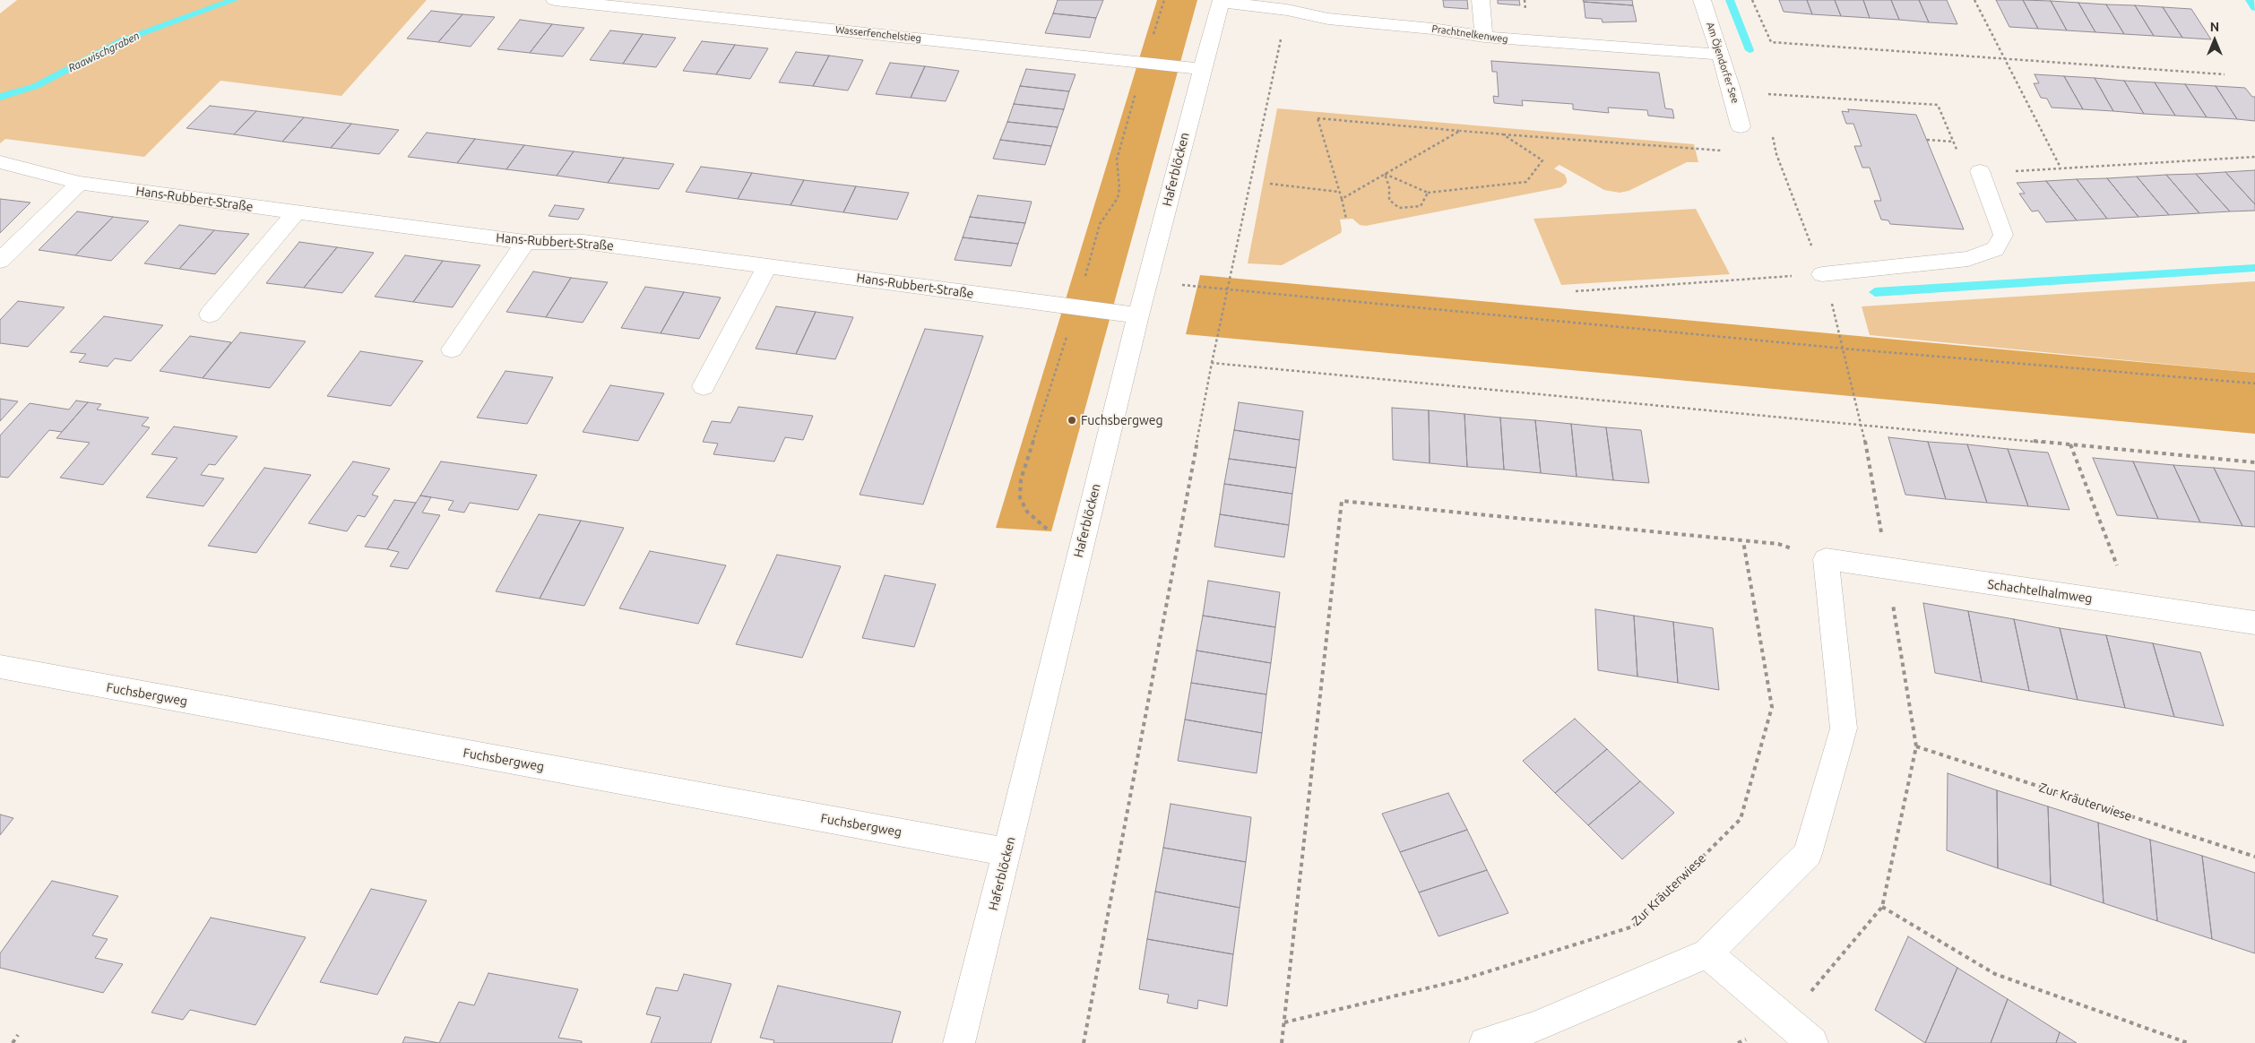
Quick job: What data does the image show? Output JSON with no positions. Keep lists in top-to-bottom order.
{
  "streets": {
    "street": [
      "Wasserfenchelstieg",
      "Prachtnelkenweg",
      "Am Öjendorfer See",
      "Haferblöcken",
      "Hans-Rubbert-Straße",
      "Schachtelhalmweg",
      "Fuchsbergweg"
    ],
    "path": ["Zur Kräuterwiese"]
  },
  "crossings": [
    ["Wasserfenchelstieg", "Haferblöcken"],
    ["Prachtnelkenweg", "Am Öjendorfer See"],
    ["Prachtnelkenweg", "Haferblöcken"],
    ["Haferblöcken", "Hans-Rubbert-Straße"],
    ["Haferblöcken", "Fuchsbergweg"]
  ],
  "water": ["Raawischgraben"],
  "places": ["Fuchsbergweg"],
  "north": "top"
}
